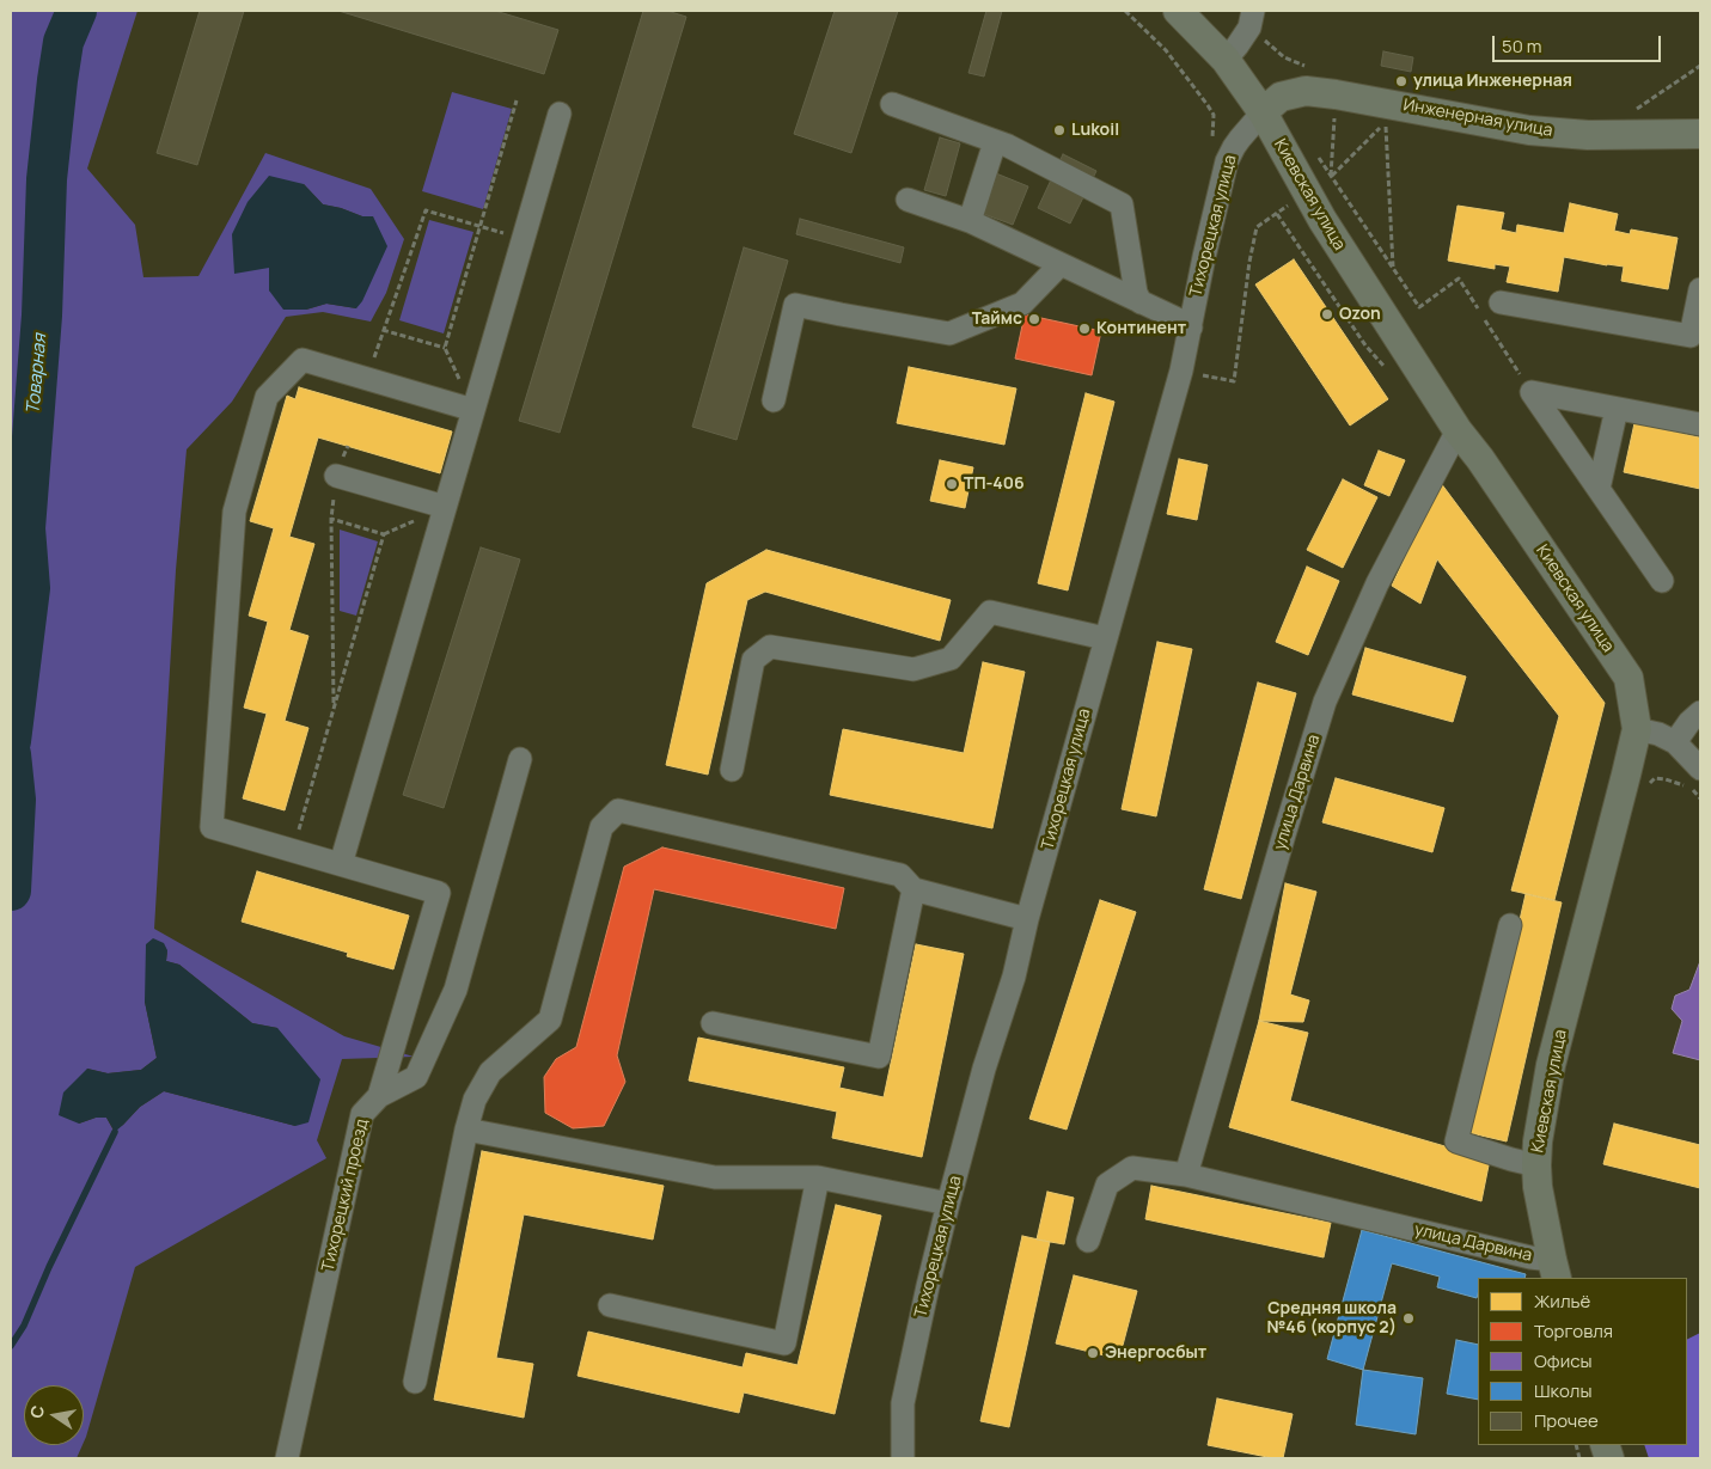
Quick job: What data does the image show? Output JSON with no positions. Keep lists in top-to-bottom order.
{
  "streets": {
    "main road": ["Инженерная улица", "Киевская улица"],
    "street": ["Тихорецкая улица", "улица Дарвина", "Тихорецкий проезд"]
  },
  "crossings": [
    ["Инженерная улица", "Киевская улица"],
    ["Инженерная улица", "Тихорецкая улица"],
    ["Киевская улица", "Тихорецкая улица"],
    ["Киевская улица", "улица Дарвина"]
  ],
  "water": ["Товарная"],
  "places": [
    "улица Инженерная",
    "Lukoil",
    "Ozon",
    "Таймс",
    "Континент",
    "ТП-406",
    "Средняя школа №46 (корпус 2)",
    "Энергосбыт"
  ],
  "legend": [
    "Жильё",
    "Торговля",
    "Офисы",
    "Школы",
    "Прочее"
  ],
  "scale_bar": "50 m",
  "north": "left"
}
